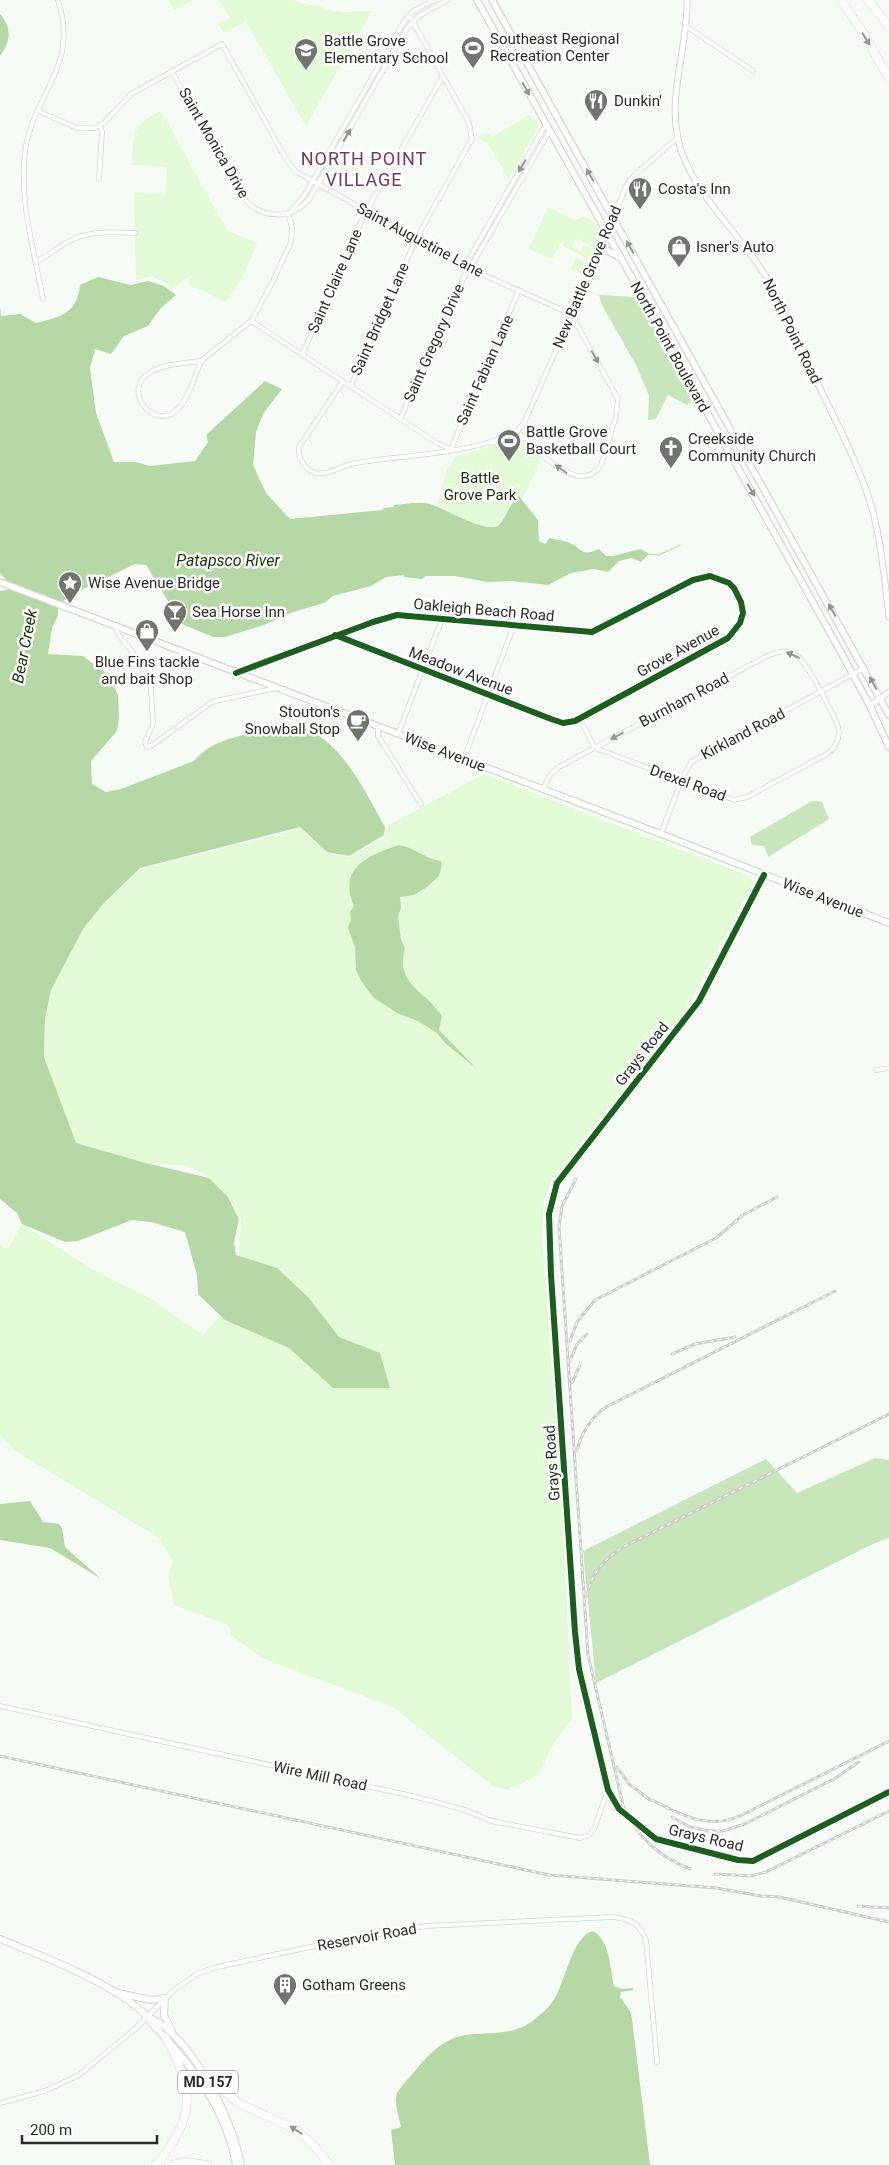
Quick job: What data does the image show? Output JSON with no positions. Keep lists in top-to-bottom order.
{
  "streets": {
    "main road": ["North Point Boulevard", "Wise Avenue", "MD 157"],
    "street": [
      "Saint Monica Drive",
      "Saint Augustine Lane",
      "New Battle Grove Road",
      "Saint Claire Lane",
      "Saint Bridget Lane",
      "North Point Road",
      "Saint Gregory Drive",
      "Saint Fabian Lane",
      "Oakleigh Beach Road",
      "Grove Avenue",
      "Meadow Avenue",
      "Burnham Road",
      "Kirkland Road",
      "Drexel Road",
      "Grays Road",
      "Wire Mill Road",
      "Reservoir Road"
    ]
  },
  "crossings": [
    ["Saint Monica Drive", "Saint Augustine Lane"],
    ["Saint Augustine Lane", "New Battle Grove Road"],
    ["Saint Augustine Lane", "Saint Claire Lane"],
    ["Saint Augustine Lane", "Saint Bridget Lane"],
    ["Saint Augustine Lane", "Saint Gregory Drive"],
    ["Saint Augustine Lane", "Saint Fabian Lane"],
    ["New Battle Grove Road", "North Point Road"],
    ["New Battle Grove Road", "North Point Boulevard"],
    ["Saint Claire Lane", "Saint Bridget Lane"],
    ["Saint Gregory Drive", "North Point Boulevard"],
    ["North Point Boulevard", "Kirkland Road"],
    ["Oakleigh Beach Road", "Grove Avenue"],
    ["Oakleigh Beach Road", "Meadow Avenue"],
    ["Oakleigh Beach Road", "Wise Avenue"],
    ["Grove Avenue", "Meadow Avenue"],
    ["Burnham Road", "Kirkland Road"],
    ["Burnham Road", "Wise Avenue"],
    ["Burnham Road", "Drexel Road"],
    ["Kirkland Road", "Wise Avenue"],
    ["Kirkland Road", "Drexel Road"],
    ["Wise Avenue", "Grays Road"],
    ["Grays Road", "Wire Mill Road"],
    ["Reservoir Road", "MD 157"]
  ],
  "one_way": ["Burnham Road"],
  "districts": ["NORTH POINT VILLAGE"],
  "water": ["Patapsco River", "Bear Creek"],
  "parks": ["Battle Grove Park"],
  "places": {
    "sports": ["Southeast Regional Recreation Center", "Battle Grove Basketball Court"],
    "school or university": ["Battle Grove Elementary School"],
    "restaurant": ["Dunkin'", "Costa's Inn"],
    "shop": ["Isner's Auto", "Blue Fins tackle and bait Shop"],
    "church": ["Creekside Community Church"],
    "place": ["Wise Avenue Bridge"],
    "bar": ["Sea Horse Inn"],
    "cafe": ["Stouton's Snowball Stop"],
    "building": ["Gotham Greens"]
  },
  "scale_bar": "200 m"
}
